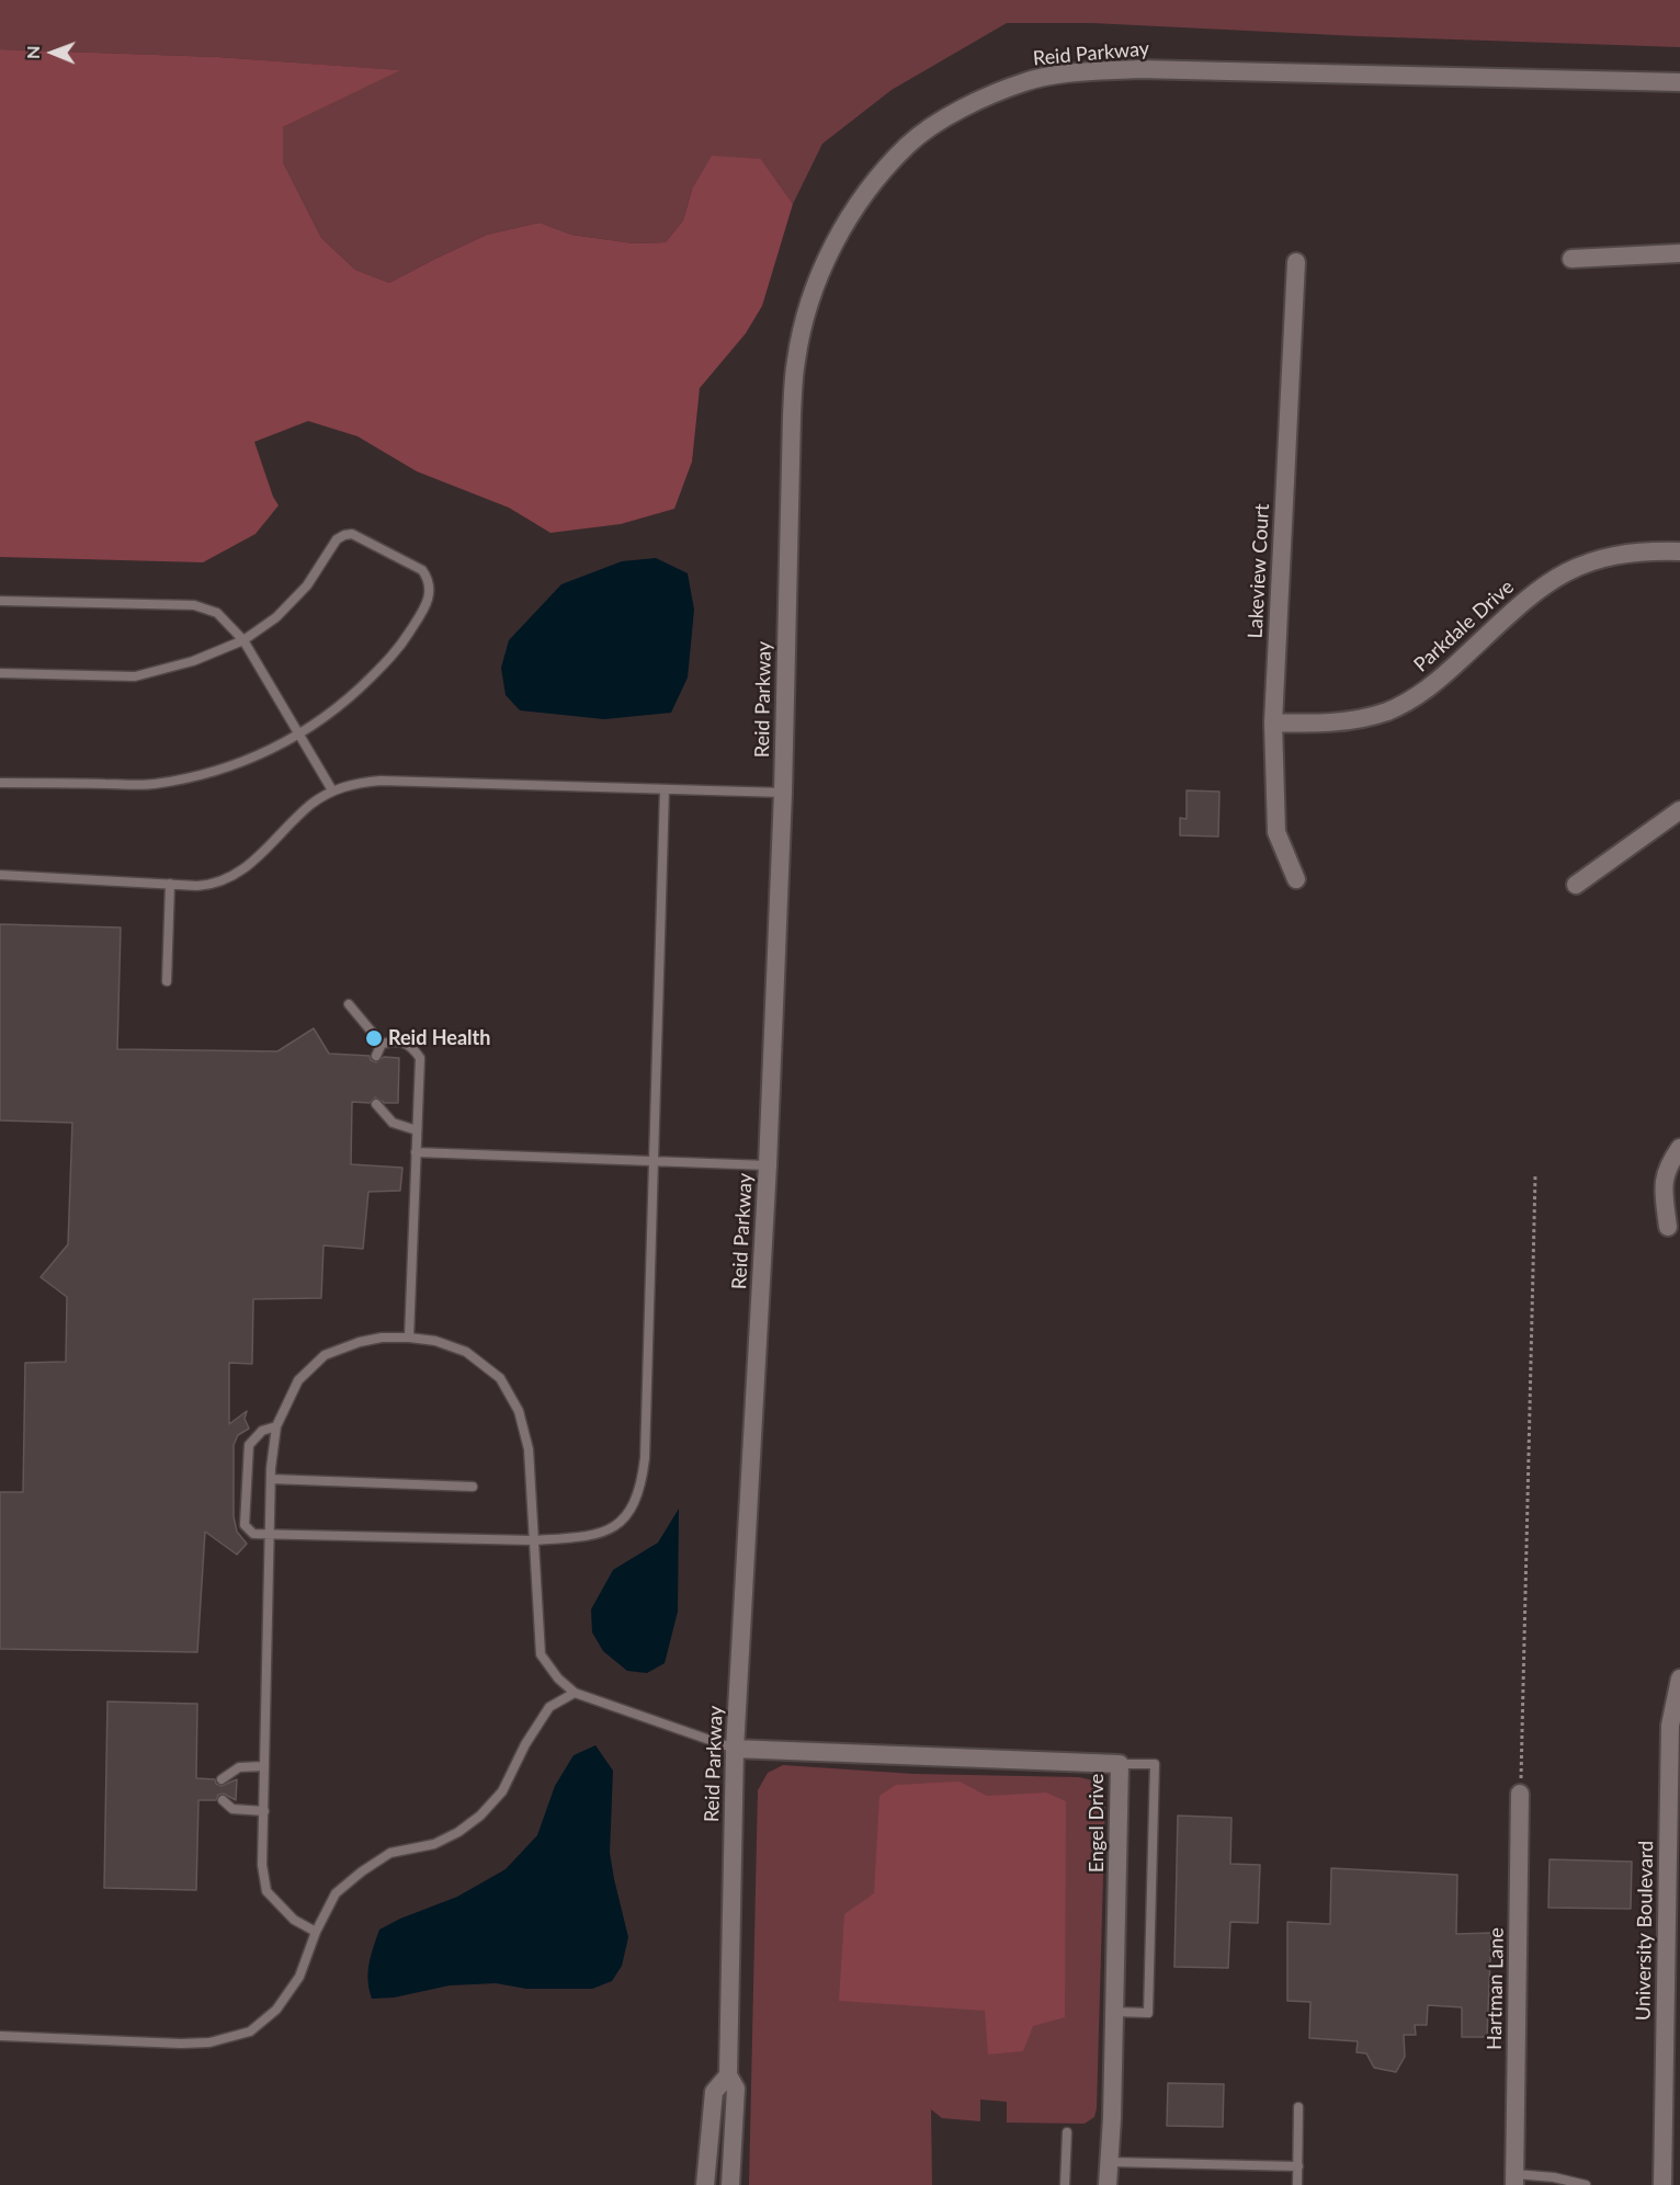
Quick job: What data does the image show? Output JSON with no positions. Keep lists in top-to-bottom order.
{
  "streets": {
    "street": [
      "Reid Parkway",
      "Lakeview Court",
      "Parkdale Drive",
      "Engel Drive",
      "University Boulevard",
      "Hartman Lane"
    ]
  },
  "crossings": [
    ["Reid Parkway", "Engel Drive"],
    ["Lakeview Court", "Parkdale Drive"]
  ],
  "places": ["Reid Health"],
  "north": "left"
}
